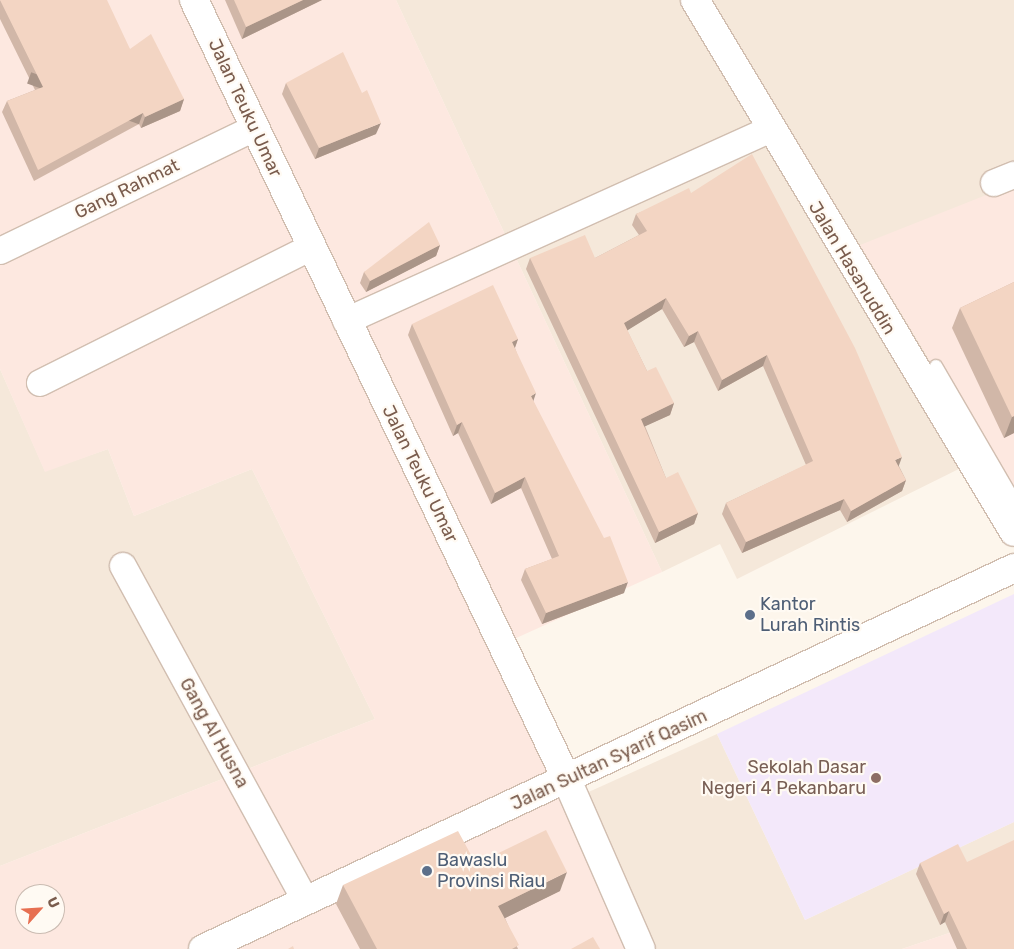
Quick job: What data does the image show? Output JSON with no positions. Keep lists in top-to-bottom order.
{
  "streets": {
    "street": [
      "Jalan Teuku Umar",
      "Gang Rahmat",
      "Jalan Hasanuddin",
      "Gang Al Husna",
      "Jalan Sultan Syarif Qasim"
    ]
  },
  "crossings": [
    ["Jalan Teuku Umar", "Gang Rahmat"],
    ["Jalan Teuku Umar", "Jalan Sultan Syarif Qasim"],
    ["Gang Al Husna", "Jalan Sultan Syarif Qasim"]
  ],
  "places": ["Kantor Lurah Rintis", "Sekolah Dasar Negeri 4 Pekanbaru", "Bawaslu Provinsi Riau"],
  "north": "top right"
}
